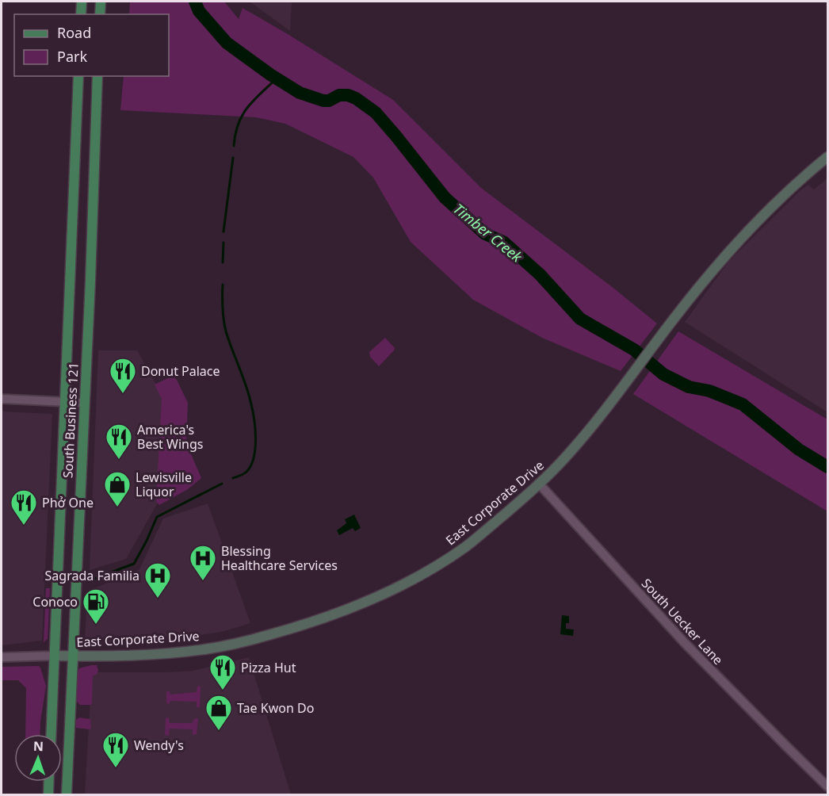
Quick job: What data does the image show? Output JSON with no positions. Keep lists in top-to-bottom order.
{
  "streets": {
    "main road": ["South Business 121", "East Corporate Drive"],
    "street": ["South Uecker Lane"]
  },
  "crossings": [
    ["South Business 121", "East Corporate Drive"],
    ["East Corporate Drive", "South Uecker Lane"]
  ],
  "water": ["Timber Creek"],
  "places": {
    "restaurant": [
      "Donut Palace",
      "America's Best Wings",
      "Phở One",
      "Pizza Hut",
      "Wendy's"
    ],
    "shop": ["Lewisville Liquor", "Tae Kwon Do"],
    "hospital": ["Blessing Healthcare Services", "Sagrada Familia"],
    "fuel station": ["Conoco"]
  },
  "legend": ["Road", "Park"],
  "north": "top"
}
